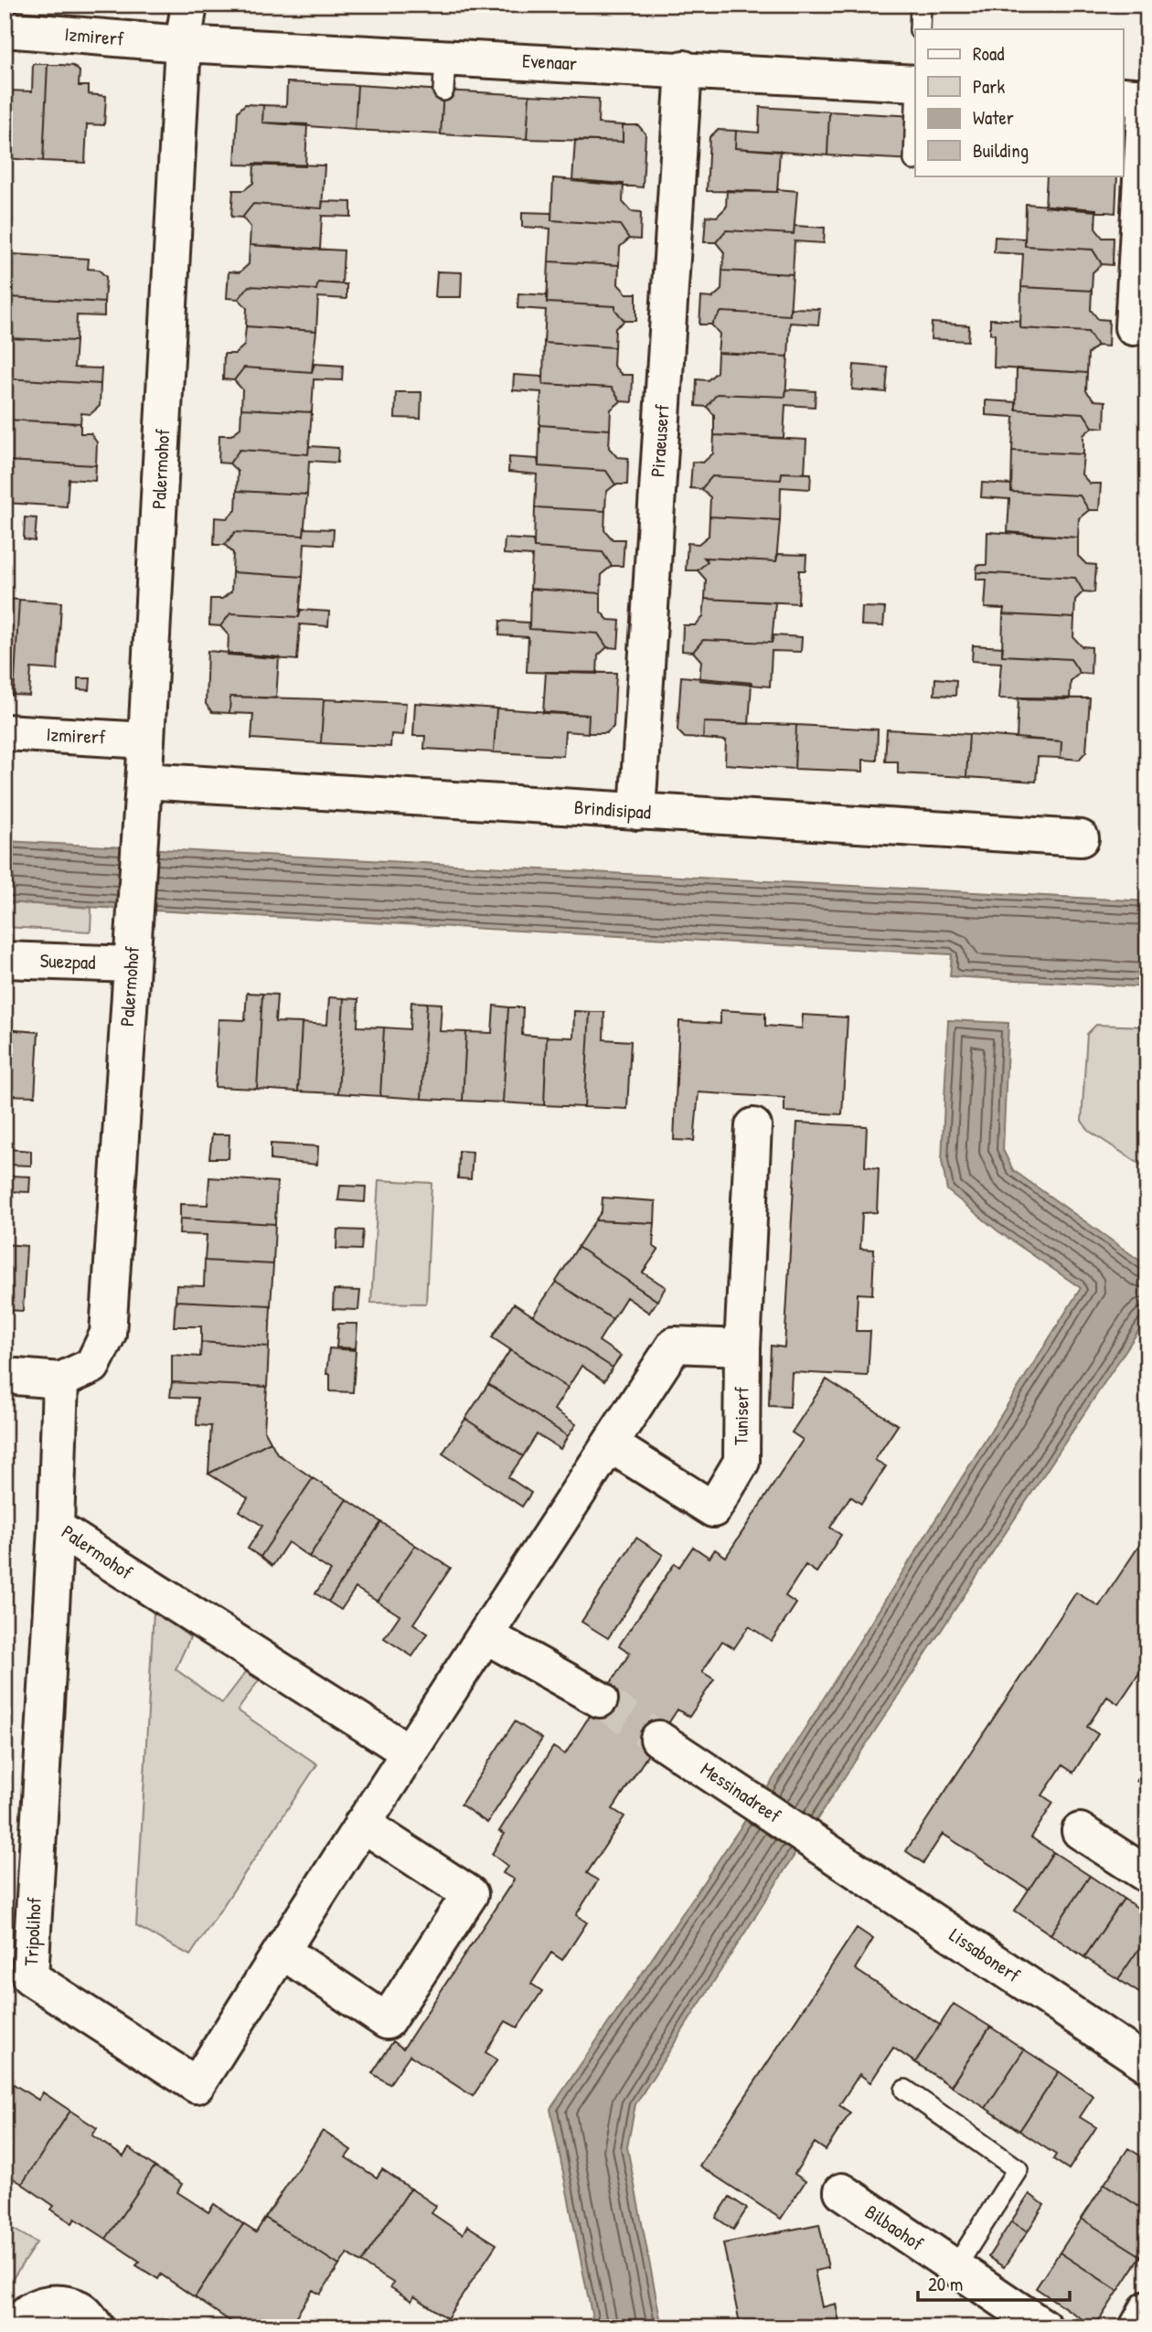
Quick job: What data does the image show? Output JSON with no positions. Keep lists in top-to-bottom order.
{
  "streets": {
    "street": [
      "Izmirerf",
      "Evenaar",
      "Piraeuserf",
      "Palermohof",
      "Brindisipad",
      "Suezpad",
      "Tuniserf",
      "Messinadreef",
      "Tripolihof",
      "Lissabonerf",
      "Bilbaohof"
    ]
  },
  "crossings": [
    ["Izmirerf", "Evenaar"],
    ["Izmirerf", "Palermohof"],
    ["Evenaar", "Piraeuserf"],
    ["Evenaar", "Palermohof"],
    ["Piraeuserf", "Brindisipad"],
    ["Palermohof", "Brindisipad"],
    ["Palermohof", "Suezpad"],
    ["Palermohof", "Tripolihof"],
    ["Messinadreef", "Lissabonerf"]
  ],
  "legend": [
    "Road",
    "Park",
    "Water",
    "Building"
  ],
  "scale_bar": "20 m"
}
